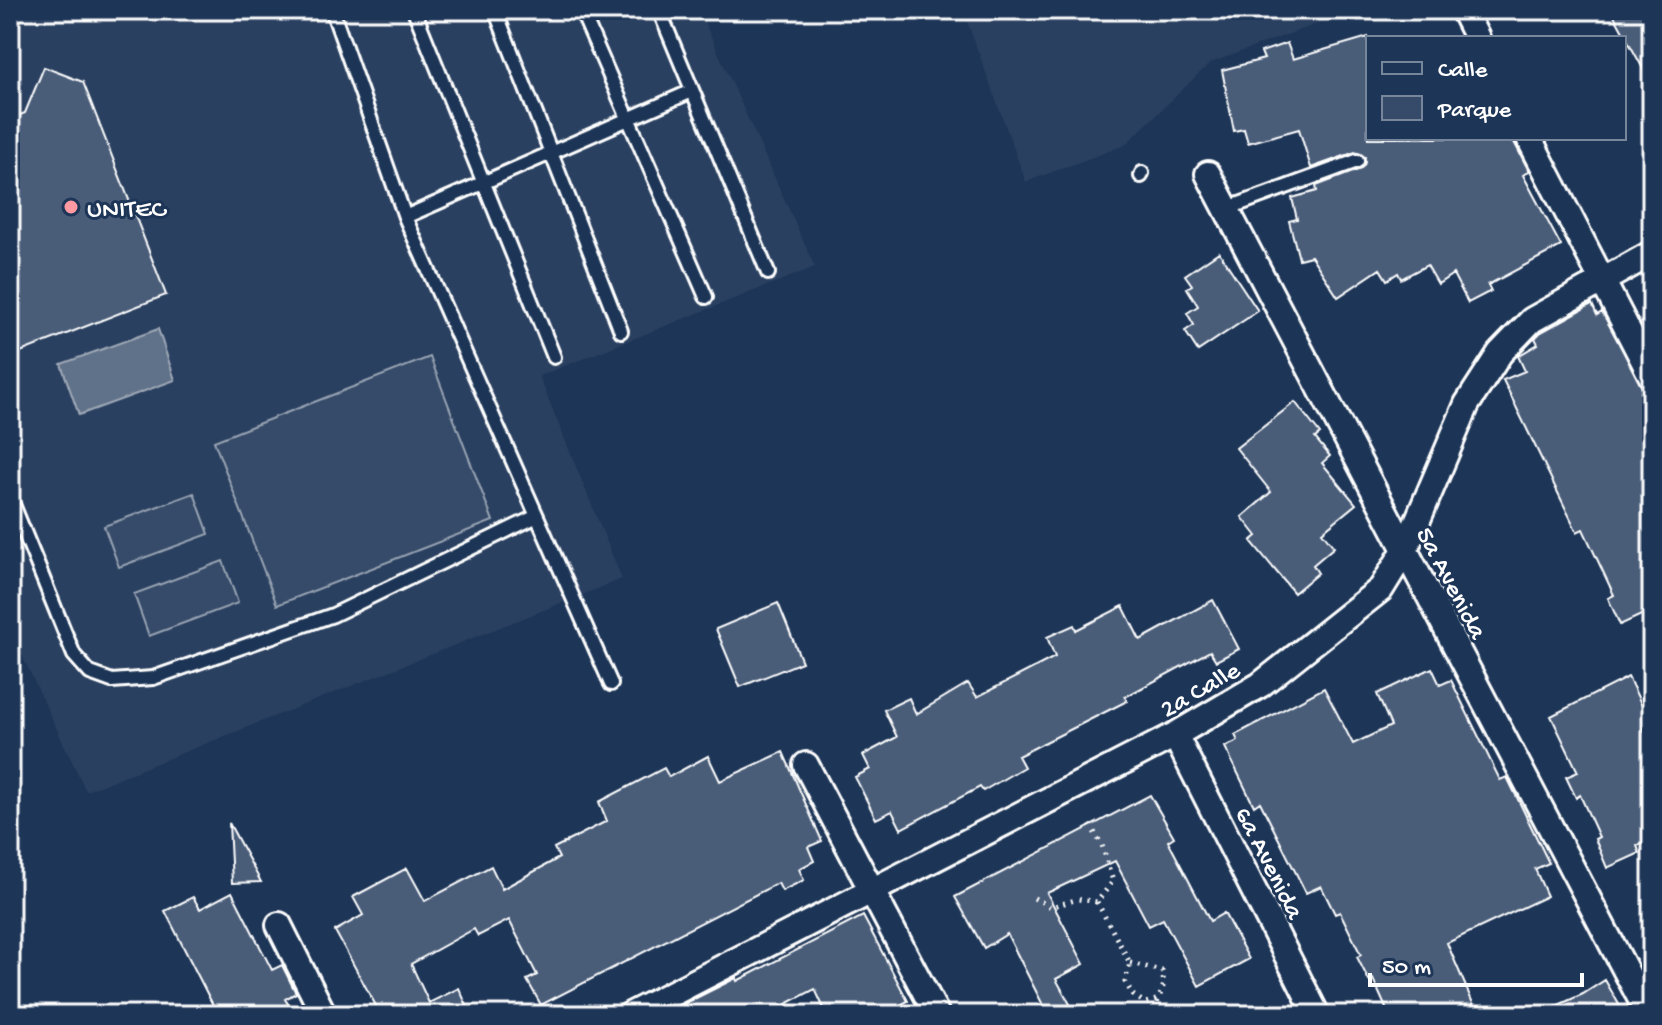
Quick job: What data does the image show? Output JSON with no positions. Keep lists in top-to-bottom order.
{
  "streets": {
    "street": ["5a Avenida", "2a Calle", "6a Avenida"]
  },
  "crossings": [
    ["5a Avenida", "2a Calle"],
    ["2a Calle", "6a Avenida"]
  ],
  "places": ["UNITEC"],
  "legend": ["Calle", "Parque"],
  "scale_bar": "50 m"
}
